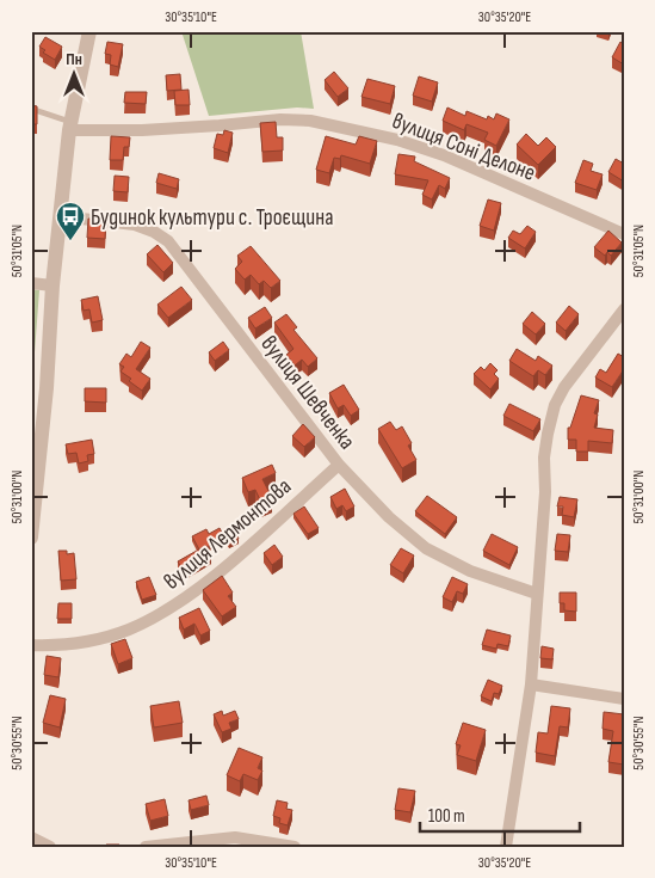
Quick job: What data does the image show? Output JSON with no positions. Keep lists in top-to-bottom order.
{
  "streets": {
    "street": ["вулиця Соні Делоне", "вулиця Шевченка", "вулиця Лермонтова"]
  },
  "crossings": [
    ["вулиця Шевченка", "вулиця Лермонтова"]
  ],
  "places": {
    "bus stop": ["Будинок культури с. Троєщина"]
  },
  "scale_bar": "100 m",
  "north": "top",
  "coordinates": [
    "30°35'10\"E",
    "30°35'20\"E",
    "50°31'05\"N",
    "50°31'00\"N",
    "50°30'55\"N"
  ]
}
